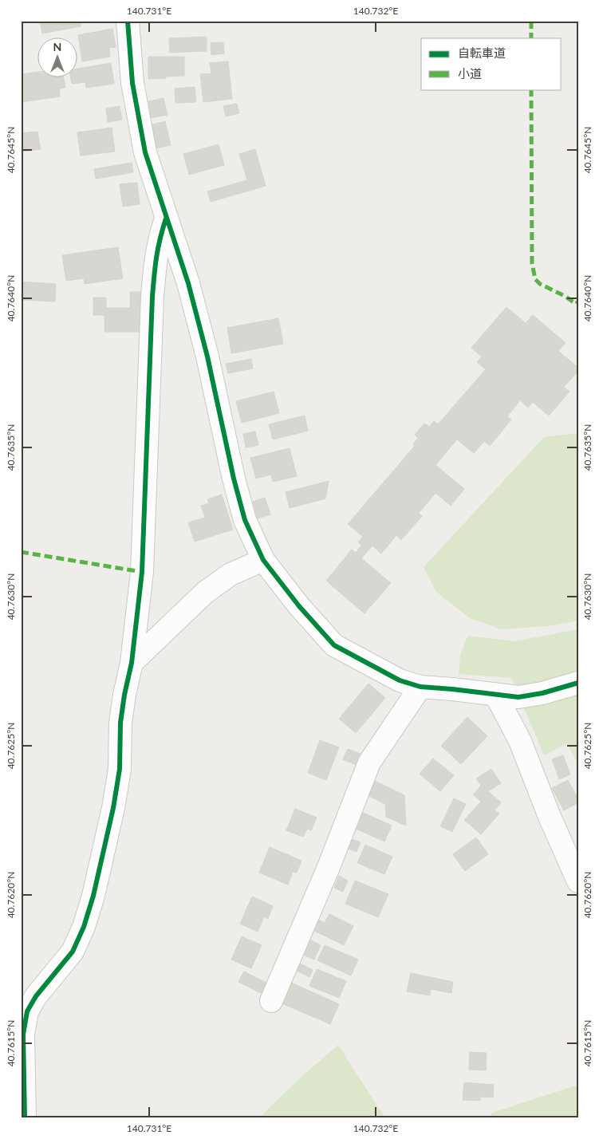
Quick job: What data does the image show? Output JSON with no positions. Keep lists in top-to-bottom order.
{
  "legend": ["自転車道", "小道"],
  "north": "top",
  "coordinates": [
    "140.731°E",
    "140.732°E",
    "40.7645°N",
    "40.7640°N",
    "40.7635°N",
    "40.7630°N",
    "40.7625°N",
    "40.7620°N",
    "40.7615°N"
  ]
}
